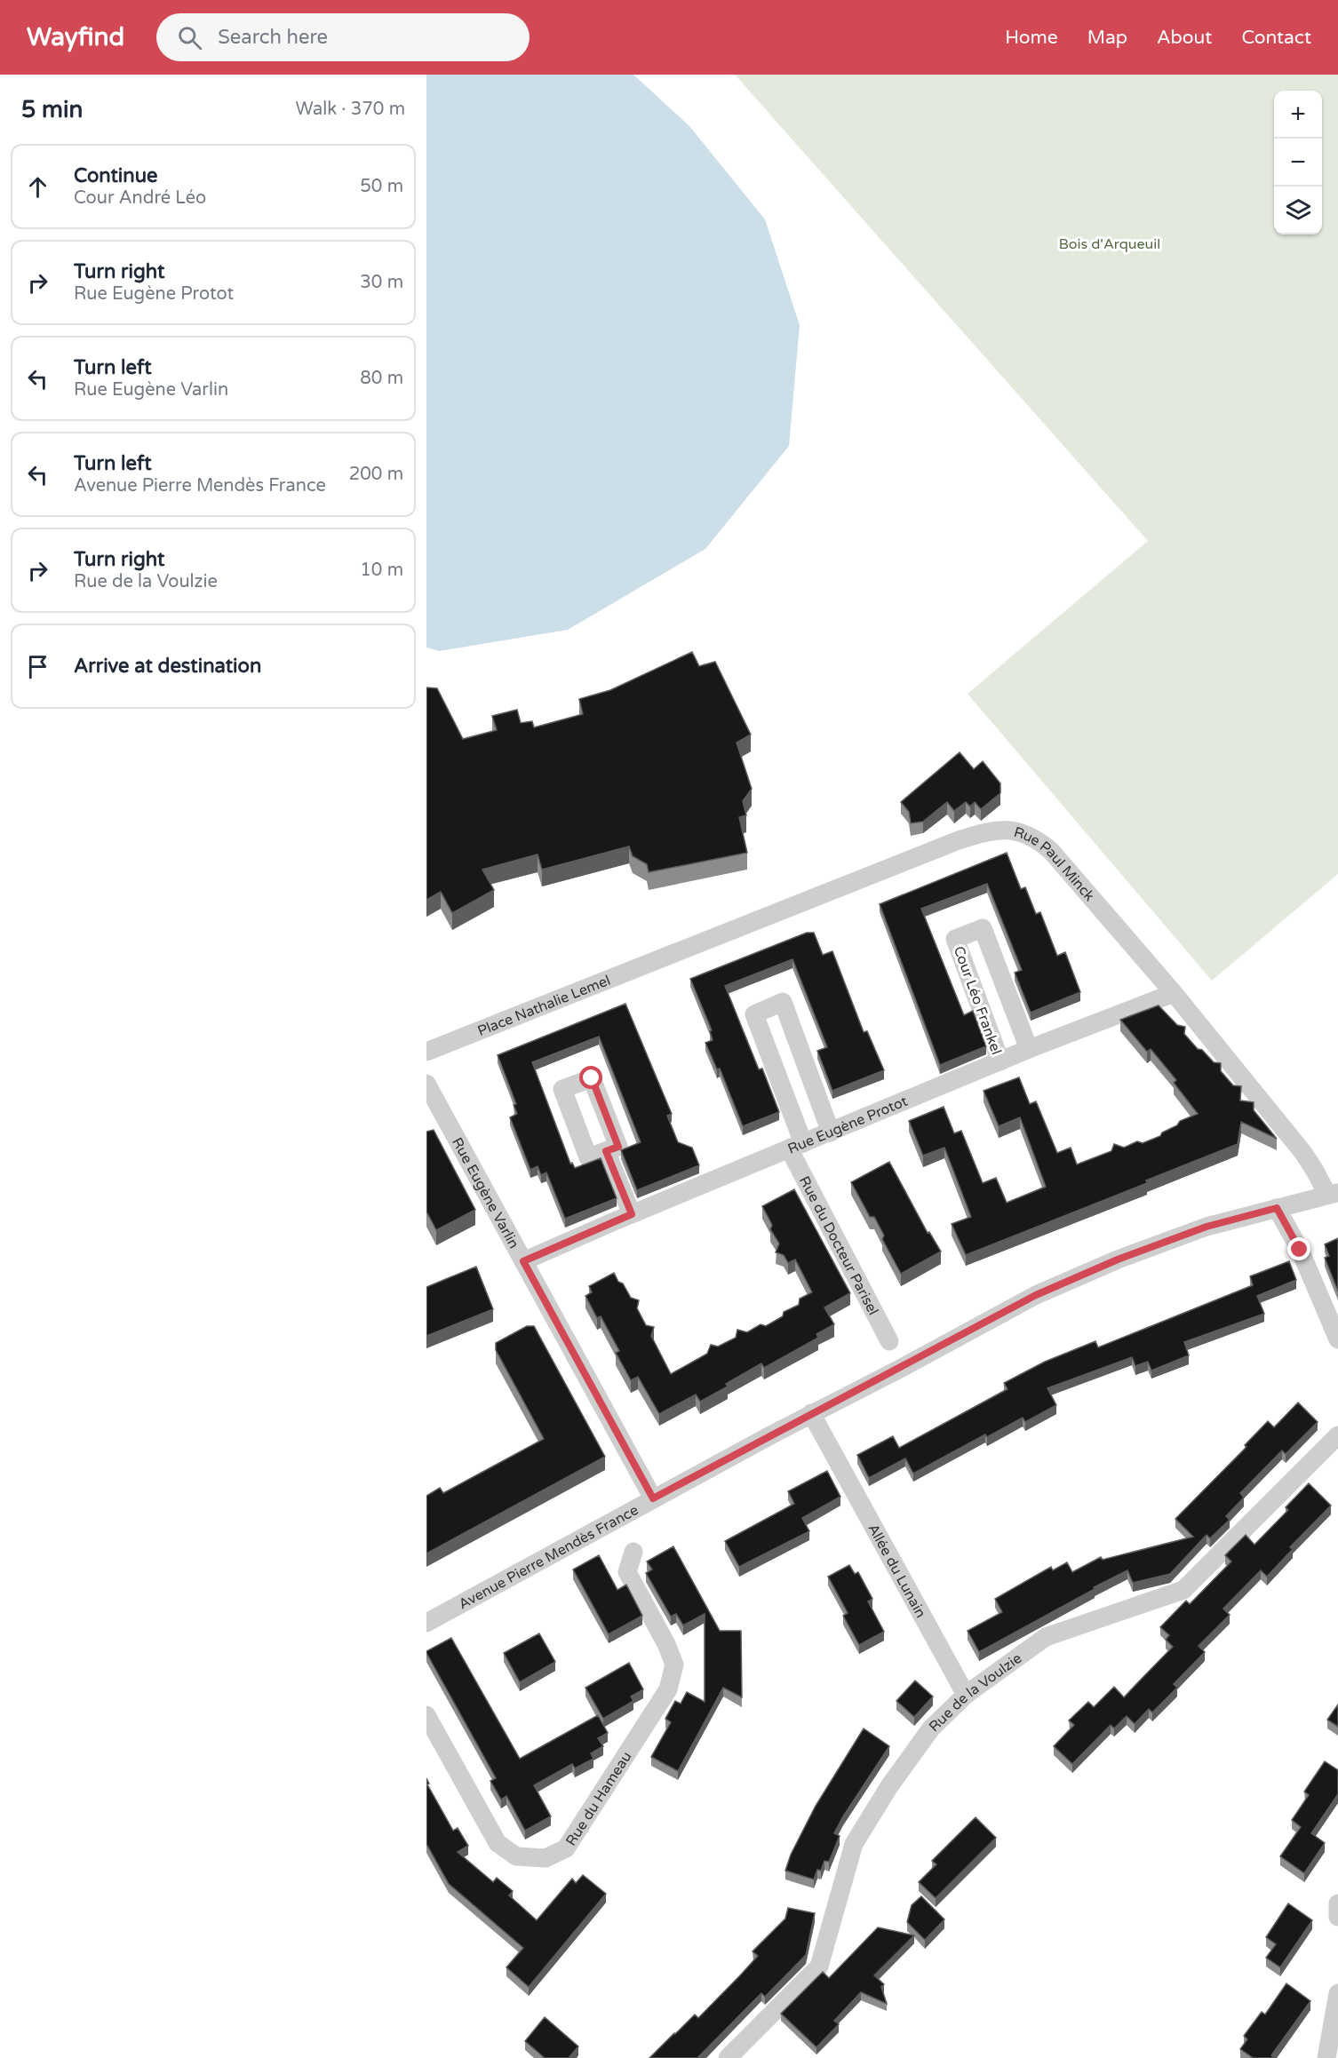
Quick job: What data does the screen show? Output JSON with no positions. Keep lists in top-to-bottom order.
{
  "streets": {
    "street": [
      "Rue Paul Minck",
      "Cour Léo Frankel",
      "Place Nathalie Lemel",
      "Rue Eugène Protot",
      "Rue Eugène Varlin",
      "Rue du Docteur Parisel",
      "Avenue Pierre Mendès France",
      "Allée du Lunain",
      "Rue de la Voulzie",
      "Rue du Hameau"
    ]
  },
  "crossings": [
    ["Rue Paul Minck", "Place Nathalie Lemel"],
    ["Rue Paul Minck", "Rue Eugène Protot"],
    ["Rue Paul Minck", "Avenue Pierre Mendès France"],
    ["Cour Léo Frankel", "Rue Eugène Protot"],
    ["Rue Eugène Protot", "Rue Eugène Varlin"],
    ["Rue Eugène Protot", "Rue du Docteur Parisel"],
    ["Rue Eugène Varlin", "Avenue Pierre Mendès France"],
    ["Avenue Pierre Mendès France", "Allée du Lunain"],
    ["Allée du Lunain", "Rue de la Voulzie"]
  ],
  "parks": ["Bois d'Arqueuil"],
  "page": {
    "header": "Wayfind",
    "search": "Search here",
    "nav": [
      "Home",
      "Map",
      "About",
      "Contact"
    ],
    "heading": ["5 min", "Walk · 370 m"],
    "map_buttons": ["+", "−"],
    "list": [
      ["Continue", "Cour André Léo", "50 m"],
      ["Turn right", "Rue Eugène Protot", "30 m"],
      ["Turn left", "Rue Eugène Varlin", "80 m"],
      ["Turn left", "Avenue Pierre Mendès France", "200 m"],
      ["Turn right", "Rue de la Voulzie", "10 m"],
      "Arrive at destination"
    ]
  }
}
